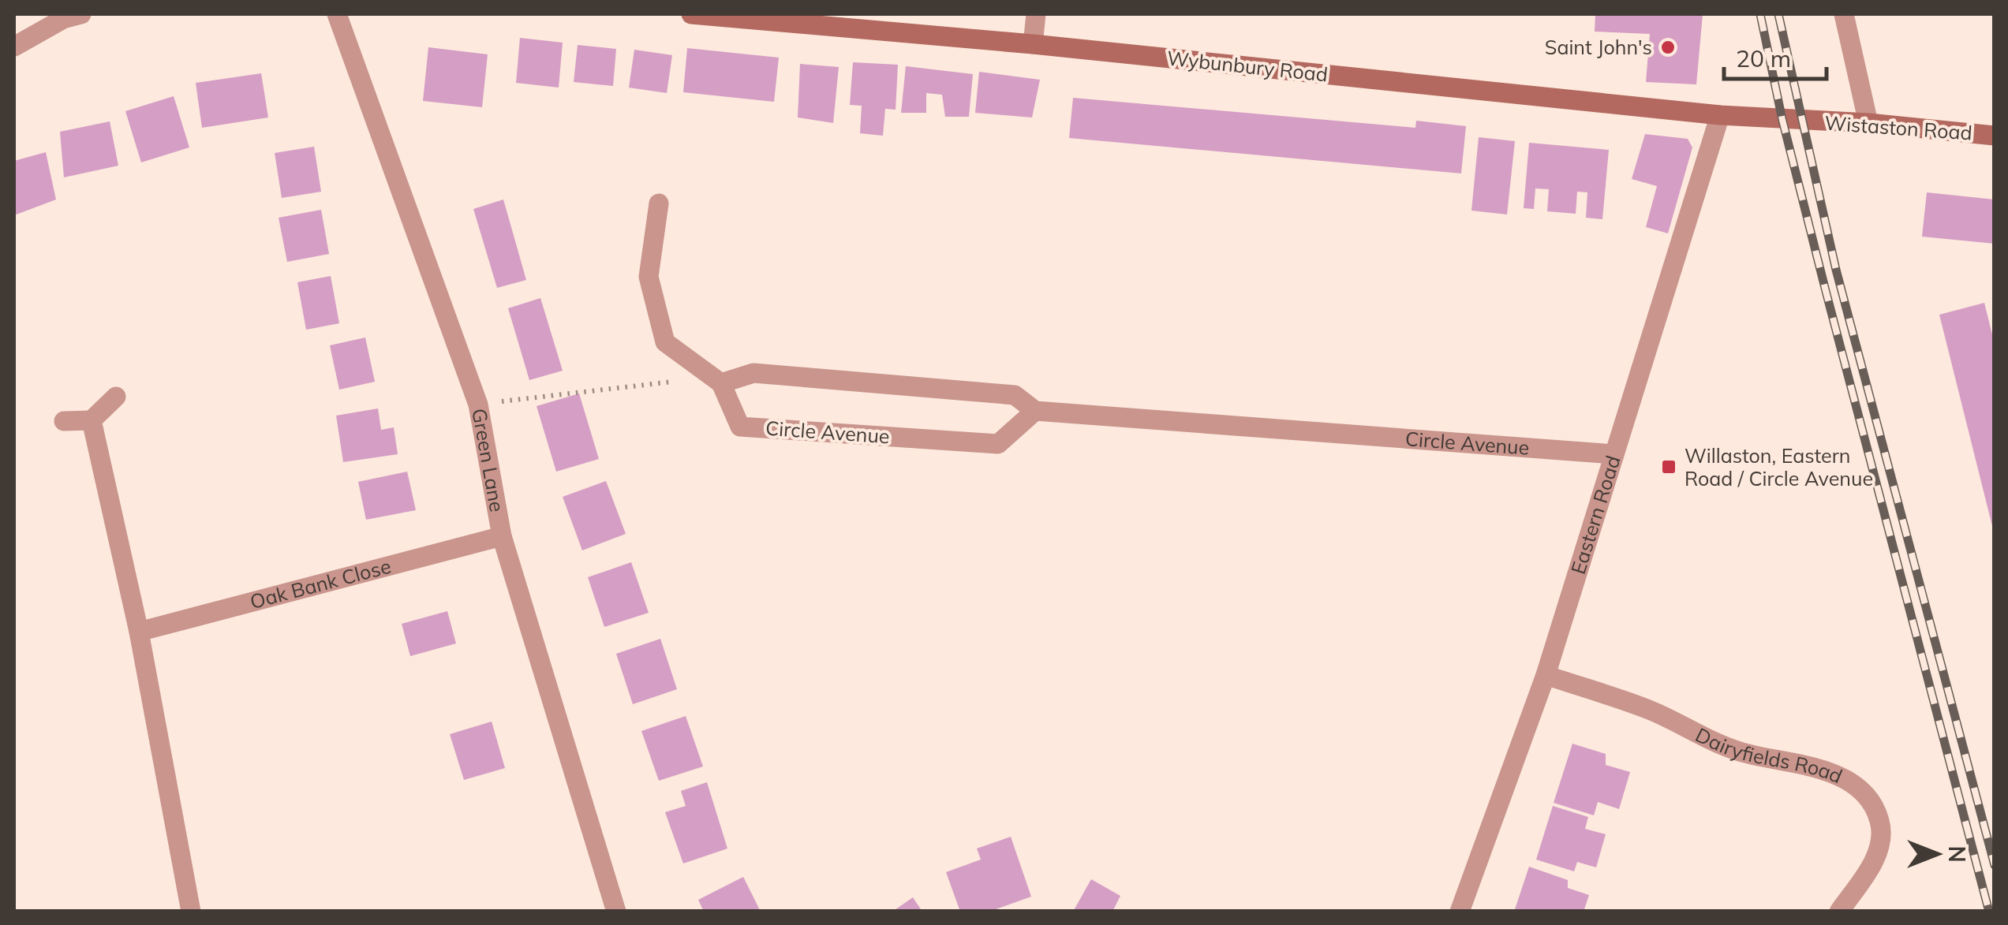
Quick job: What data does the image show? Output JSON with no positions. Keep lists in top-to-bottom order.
{
  "streets": {
    "street": [
      "Wybunbury Road",
      "Wistaston Road",
      "Circle Avenue",
      "Green Lane",
      "Eastern Road",
      "Oak Bank Close",
      "Dairyfields Road"
    ]
  },
  "crossings": [
    ["Wybunbury Road", "Wistaston Road"],
    ["Wybunbury Road", "Eastern Road"],
    ["Circle Avenue", "Eastern Road"],
    ["Green Lane", "Oak Bank Close"],
    ["Eastern Road", "Dairyfields Road"]
  ],
  "places": {
    "other": ["Saint John's"],
    "transit": ["Willaston, Eastern Road / Circle Avenue"]
  },
  "scale_bar": "20 m",
  "north": "right"
}
